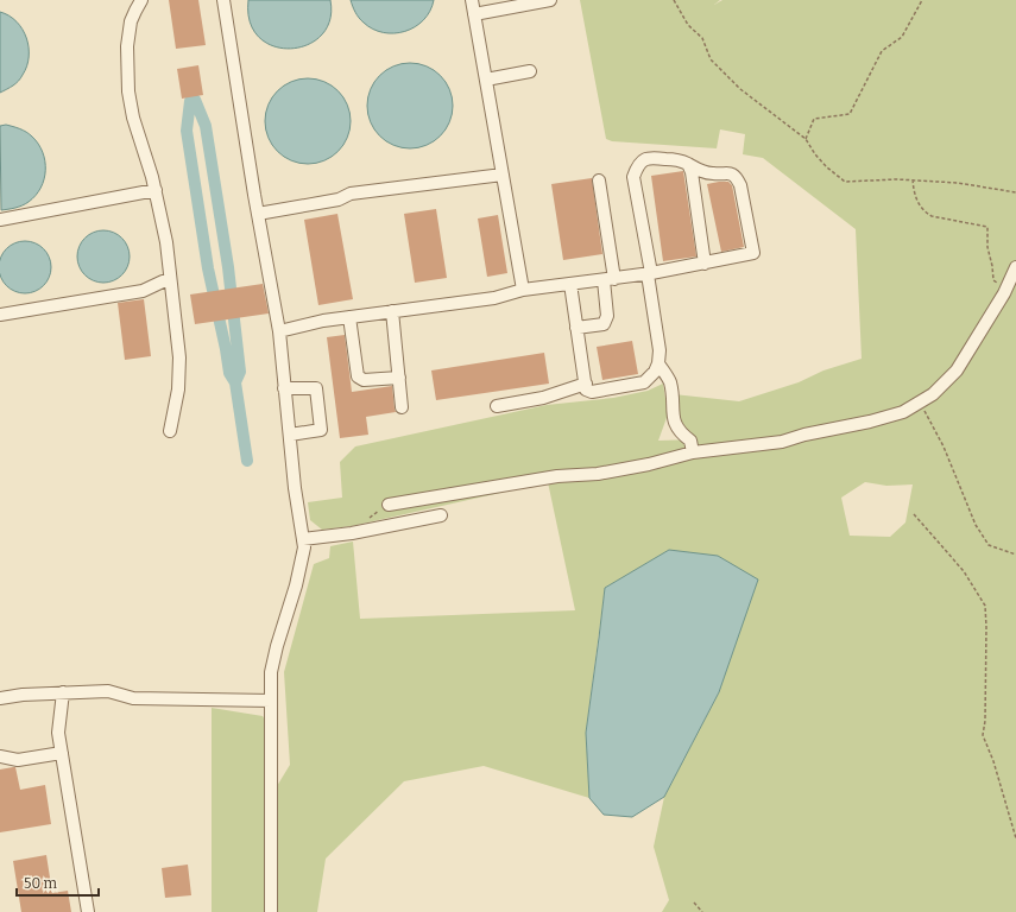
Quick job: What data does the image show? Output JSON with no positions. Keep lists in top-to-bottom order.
{
  "scale_bar": "50 m"
}
